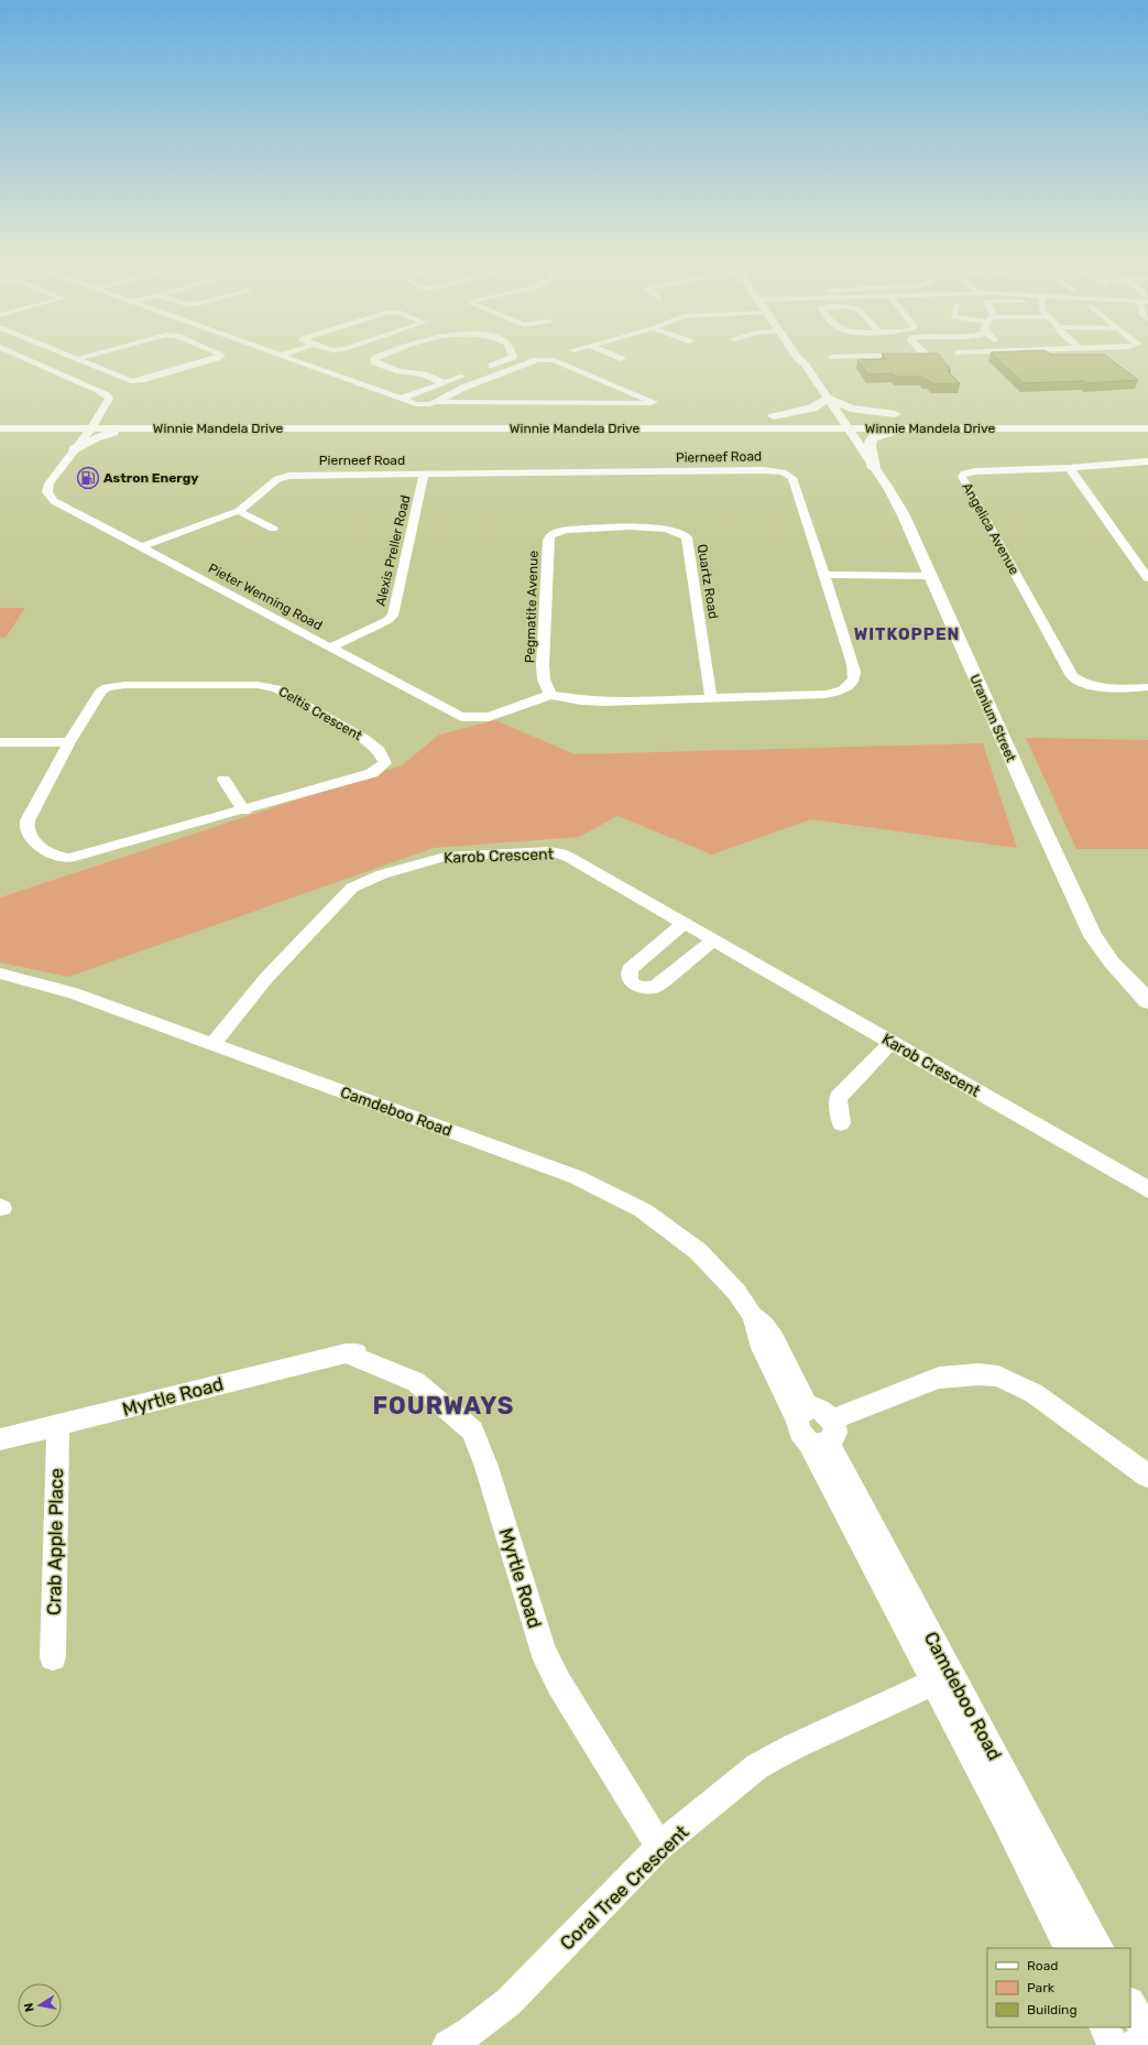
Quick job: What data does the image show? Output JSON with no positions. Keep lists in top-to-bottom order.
{
  "streets": {
    "main road": ["Winnie Mandela Drive"],
    "street": [
      "Pierneef Road",
      "Angelica Avenue",
      "Alexis Preller Road",
      "Quartz Road",
      "Pieter Wenning Road",
      "Pegmatite Avenue",
      "Celtis Crescent",
      "Uranium Street",
      "Karob Crescent",
      "Camdeboo Road",
      "Myrtle Road",
      "Crab Apple Place",
      "Coral Tree Crescent"
    ]
  },
  "crossings": [
    ["Winnie Mandela Drive", "Pieter Wenning Road"],
    ["Winnie Mandela Drive", "Uranium Street"],
    ["Pierneef Road", "Alexis Preller Road"],
    ["Pierneef Road", "Quartz Road"],
    ["Pierneef Road", "Pieter Wenning Road"],
    ["Pierneef Road", "Pegmatite Avenue"],
    ["Alexis Preller Road", "Pieter Wenning Road"],
    ["Quartz Road", "Pegmatite Avenue"],
    ["Pieter Wenning Road", "Pegmatite Avenue"],
    ["Karob Crescent", "Camdeboo Road"],
    ["Camdeboo Road", "Coral Tree Crescent"],
    ["Myrtle Road", "Crab Apple Place"],
    ["Myrtle Road", "Coral Tree Crescent"]
  ],
  "districts": ["WITKOPPEN", "FOURWAYS"],
  "places": {
    "fuel station": ["Astron Energy"]
  },
  "legend": ["Road", "Park", "Building"],
  "north": "left"
}
